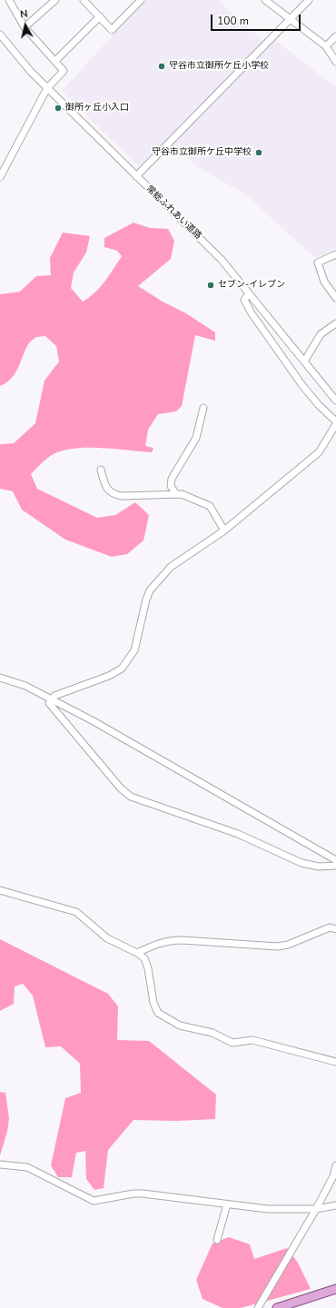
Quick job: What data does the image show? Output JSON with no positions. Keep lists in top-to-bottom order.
{
  "streets": {
    "street": ["常総ふれあい道路"]
  },
  "places": [
    "守谷市立御所ケ丘小学校",
    "御所ヶ丘小入口",
    "守谷市立御所ケ丘中学校",
    "セブン-イレブン"
  ],
  "scale_bar": "100 m",
  "north": "top"
}
